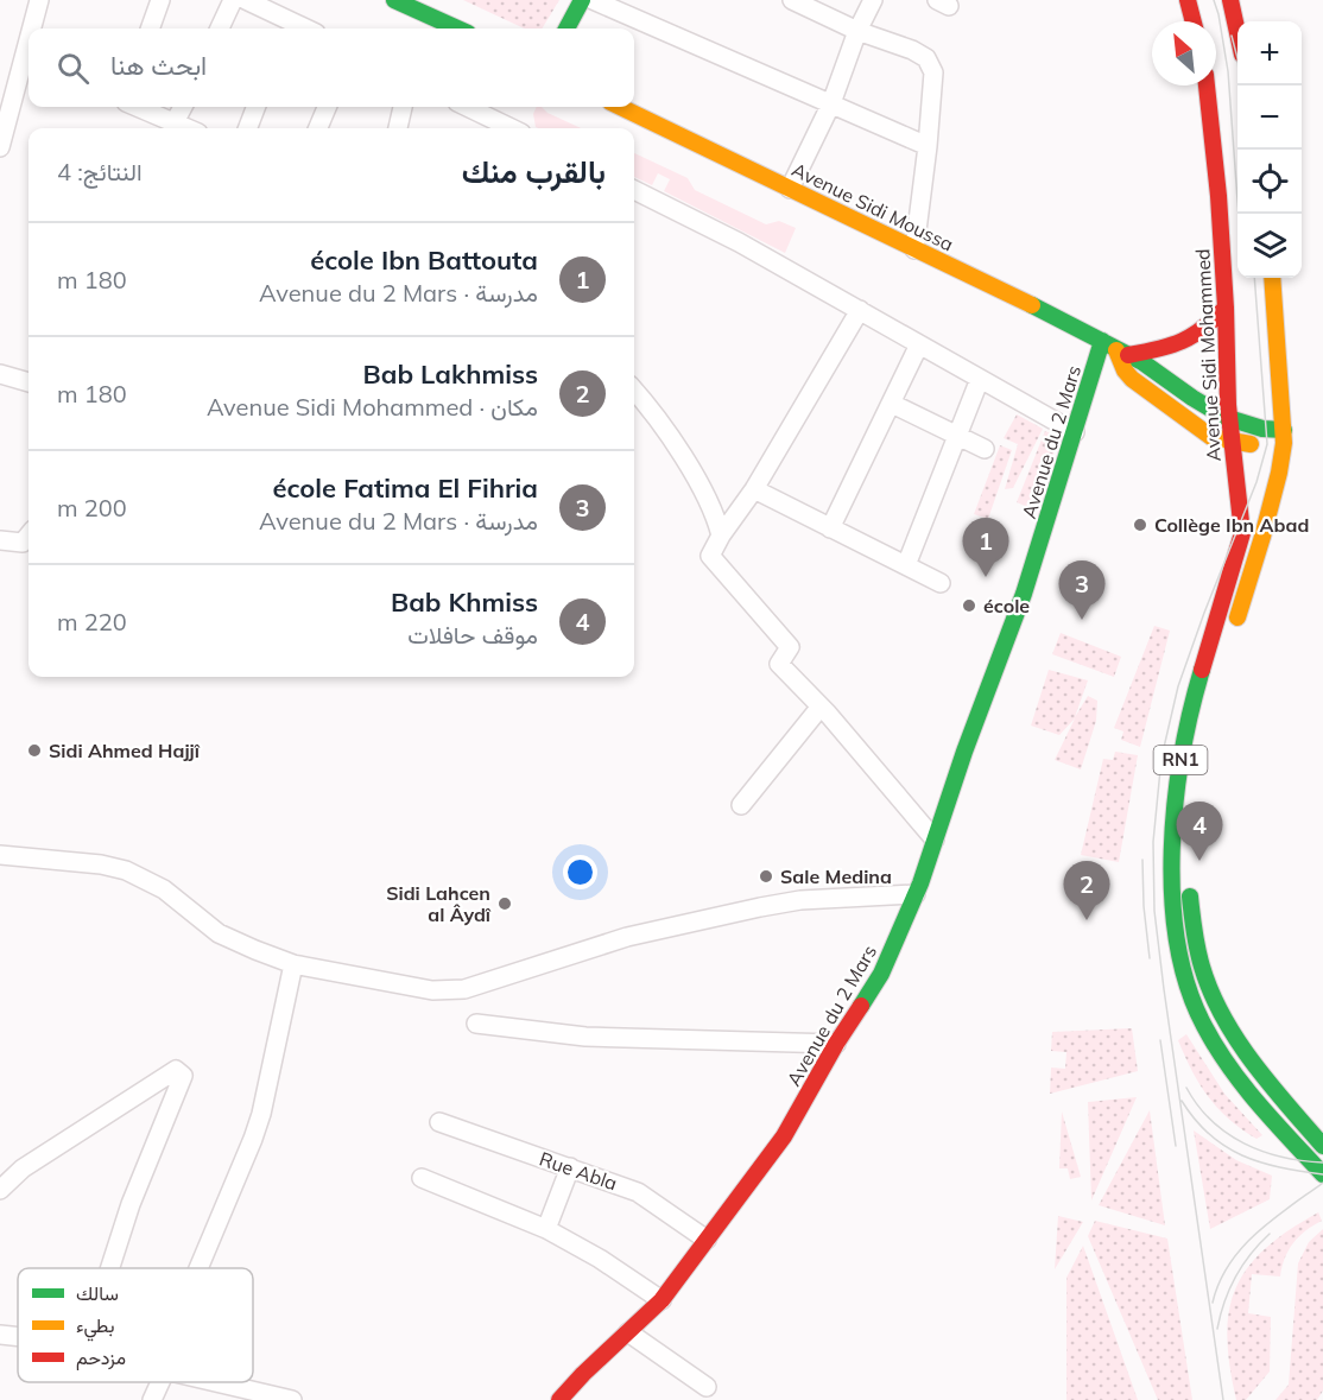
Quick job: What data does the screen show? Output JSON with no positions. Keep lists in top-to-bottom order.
{
  "streets": {
    "street": [
      "Avenue Sidi Moussa",
      "Avenue Sidi Mohammed",
      "Avenue du 2 Mars",
      "RN1",
      "Rue Abla"
    ]
  },
  "crossings": [
    ["Avenue Sidi Moussa", "Avenue Sidi Mohammed"],
    ["Avenue Sidi Moussa", "Avenue du 2 Mars"],
    ["Avenue du 2 Mars", "Rue Abla"]
  ],
  "places": [
    "Collège Ibn Abad",
    "école",
    "Sidi Ahmed Hajjî",
    "Sale Medina",
    "Sidi Lahcen al Âydî"
  ],
  "legend": ["سالك", "بطيء", "مزدحم"],
  "north": "top left",
  "page": {
    "map_buttons": ["+", "−"],
    "search": "ابحث هنا",
    "heading": ["بالقرب منك", "النتائج: 4"],
    "list": [
      {
        "mark": "1",
        "name": "école Ibn Battouta",
        "note": "مدرسة · Avenue du 2 Mars",
        "value": "180 m"
      },
      {
        "mark": "2",
        "name": "Bab Lakhmiss",
        "note": "مكان · Avenue Sidi Mohammed",
        "value": "180 m"
      },
      {
        "mark": "3",
        "name": "école Fatima El Fihria",
        "note": "مدرسة · Avenue du 2 Mars",
        "value": "200 m"
      },
      {
        "mark": "4",
        "name": "Bab Khmiss",
        "note": "موقف حافلات",
        "value": "220 m"
      }
    ],
    "pins": [
      "1",
      "3",
      "4",
      "2"
    ]
  }
}
